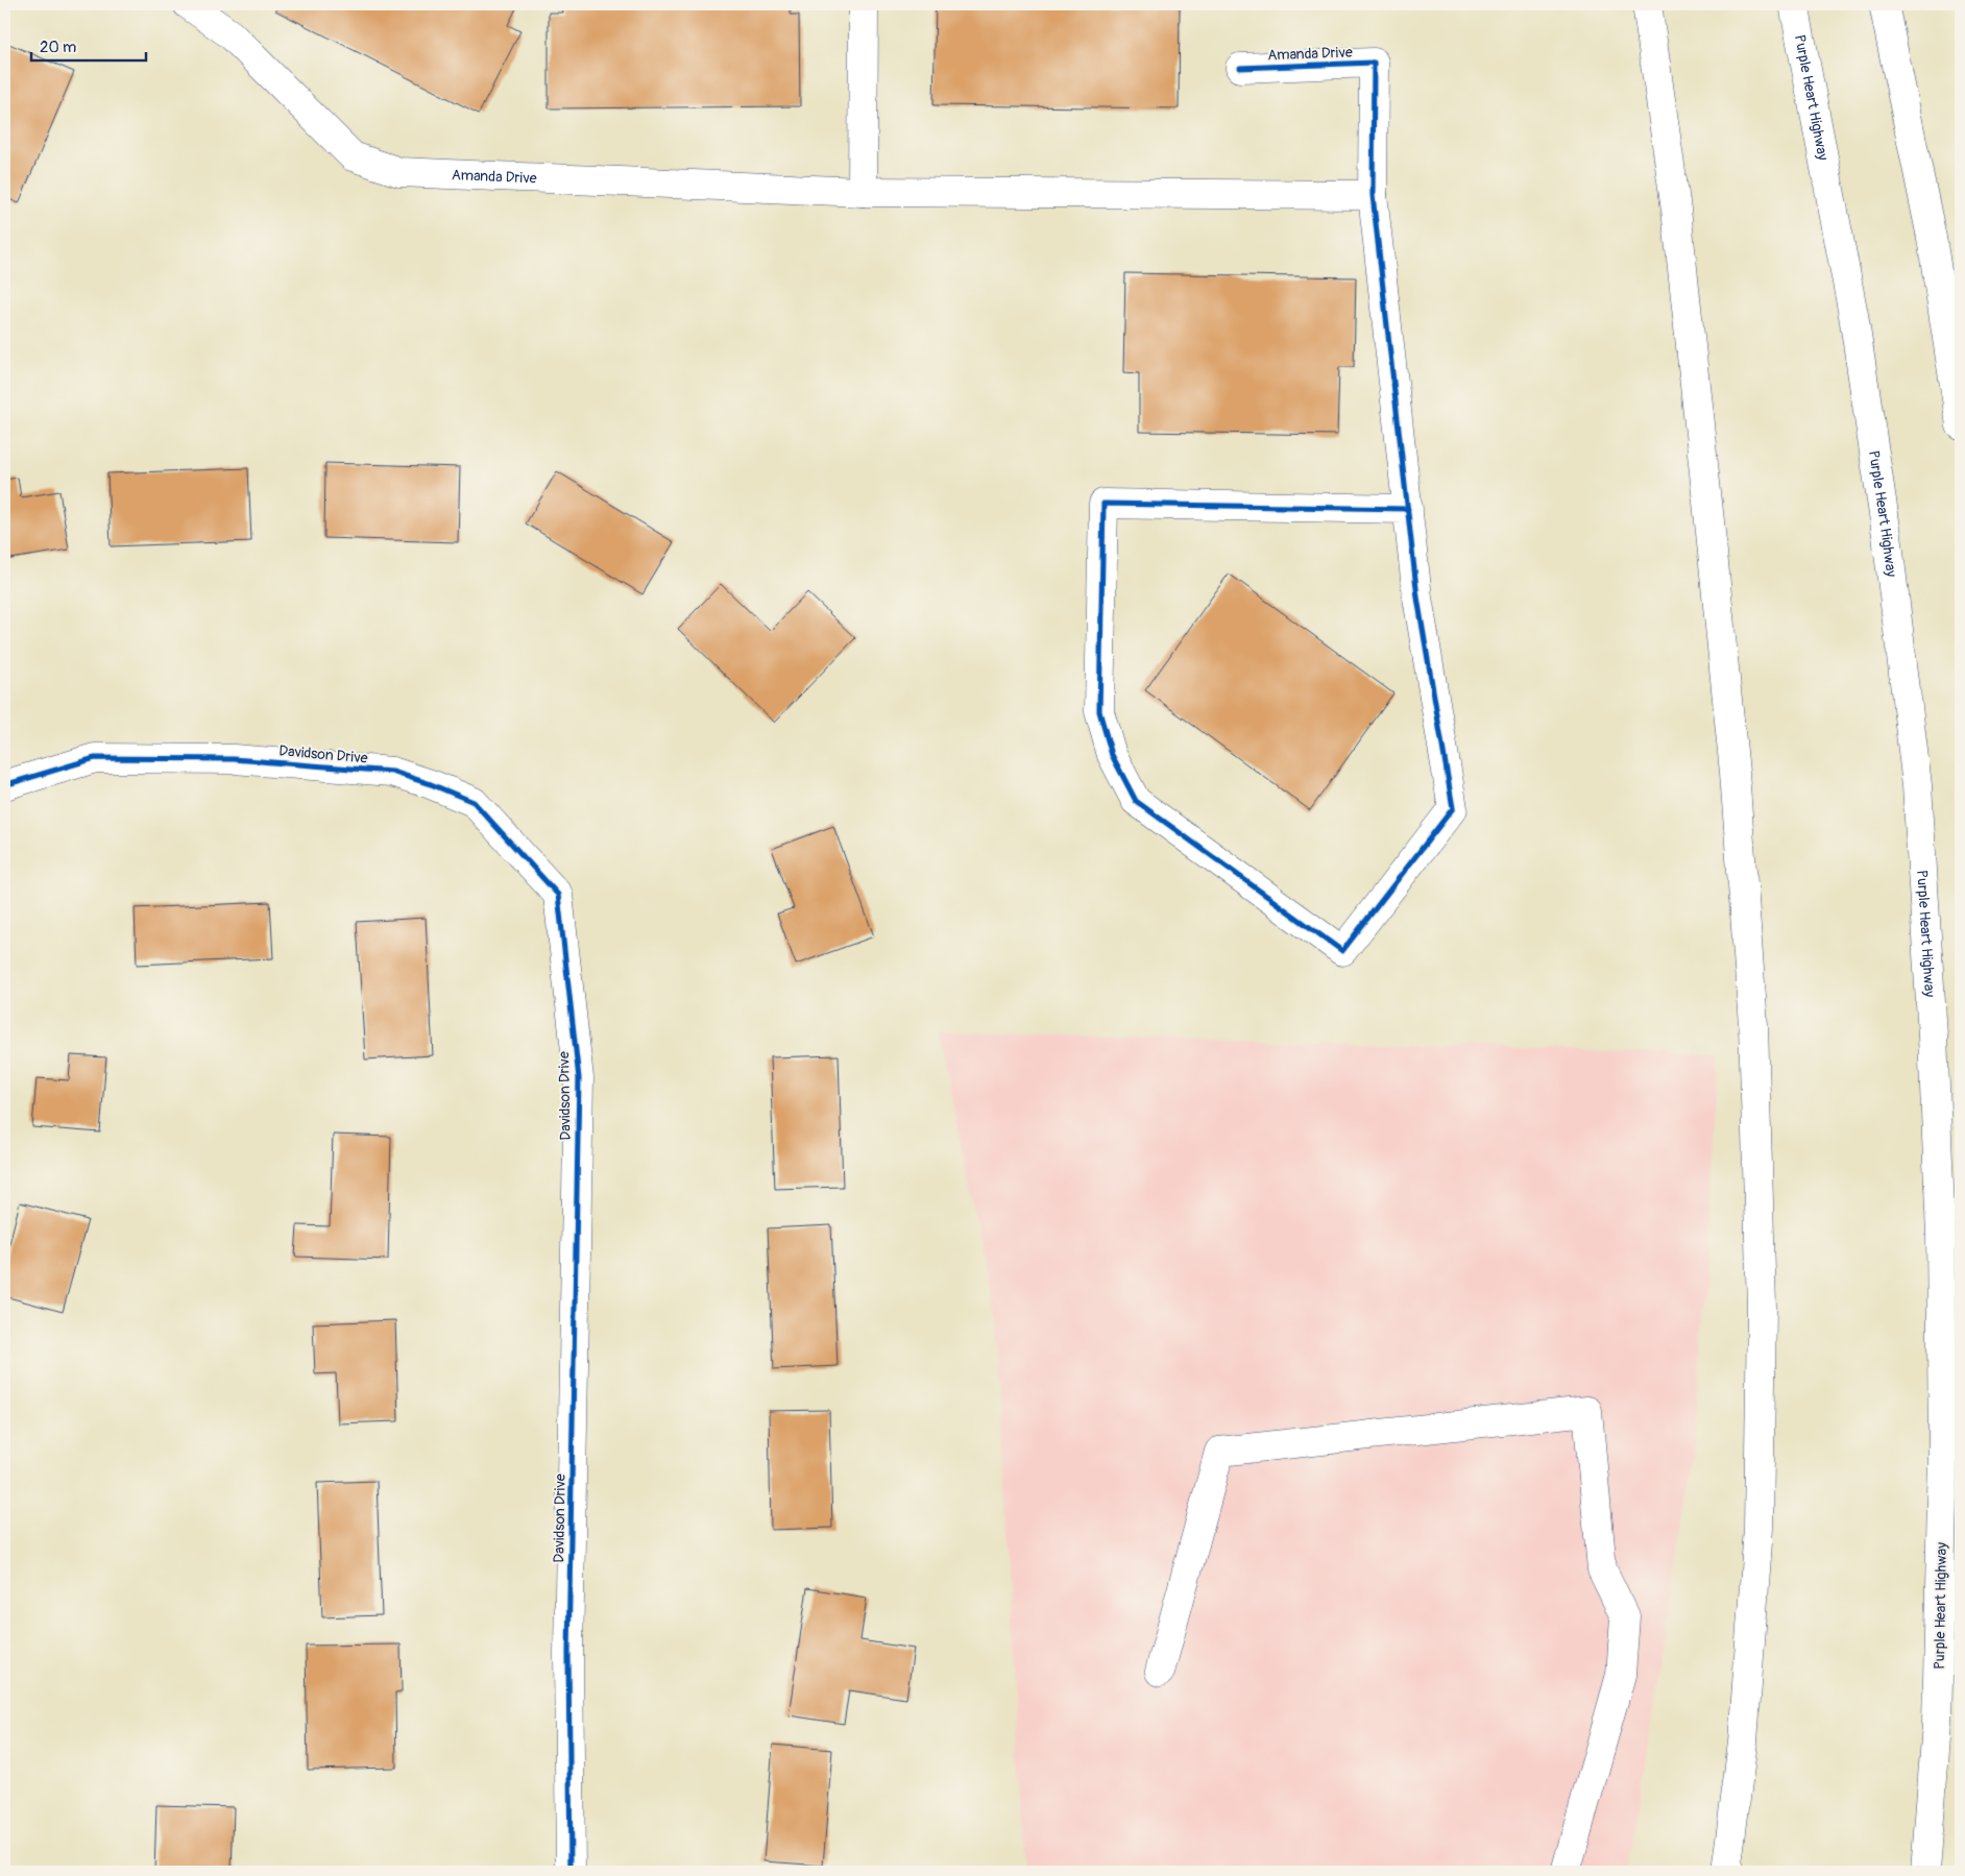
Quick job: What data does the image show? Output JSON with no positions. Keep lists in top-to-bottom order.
{
  "streets": {
    "main road": ["Amanda Drive", "Purple Heart Highway", "Davidson Drive"]
  },
  "scale_bar": "20 m"
}
